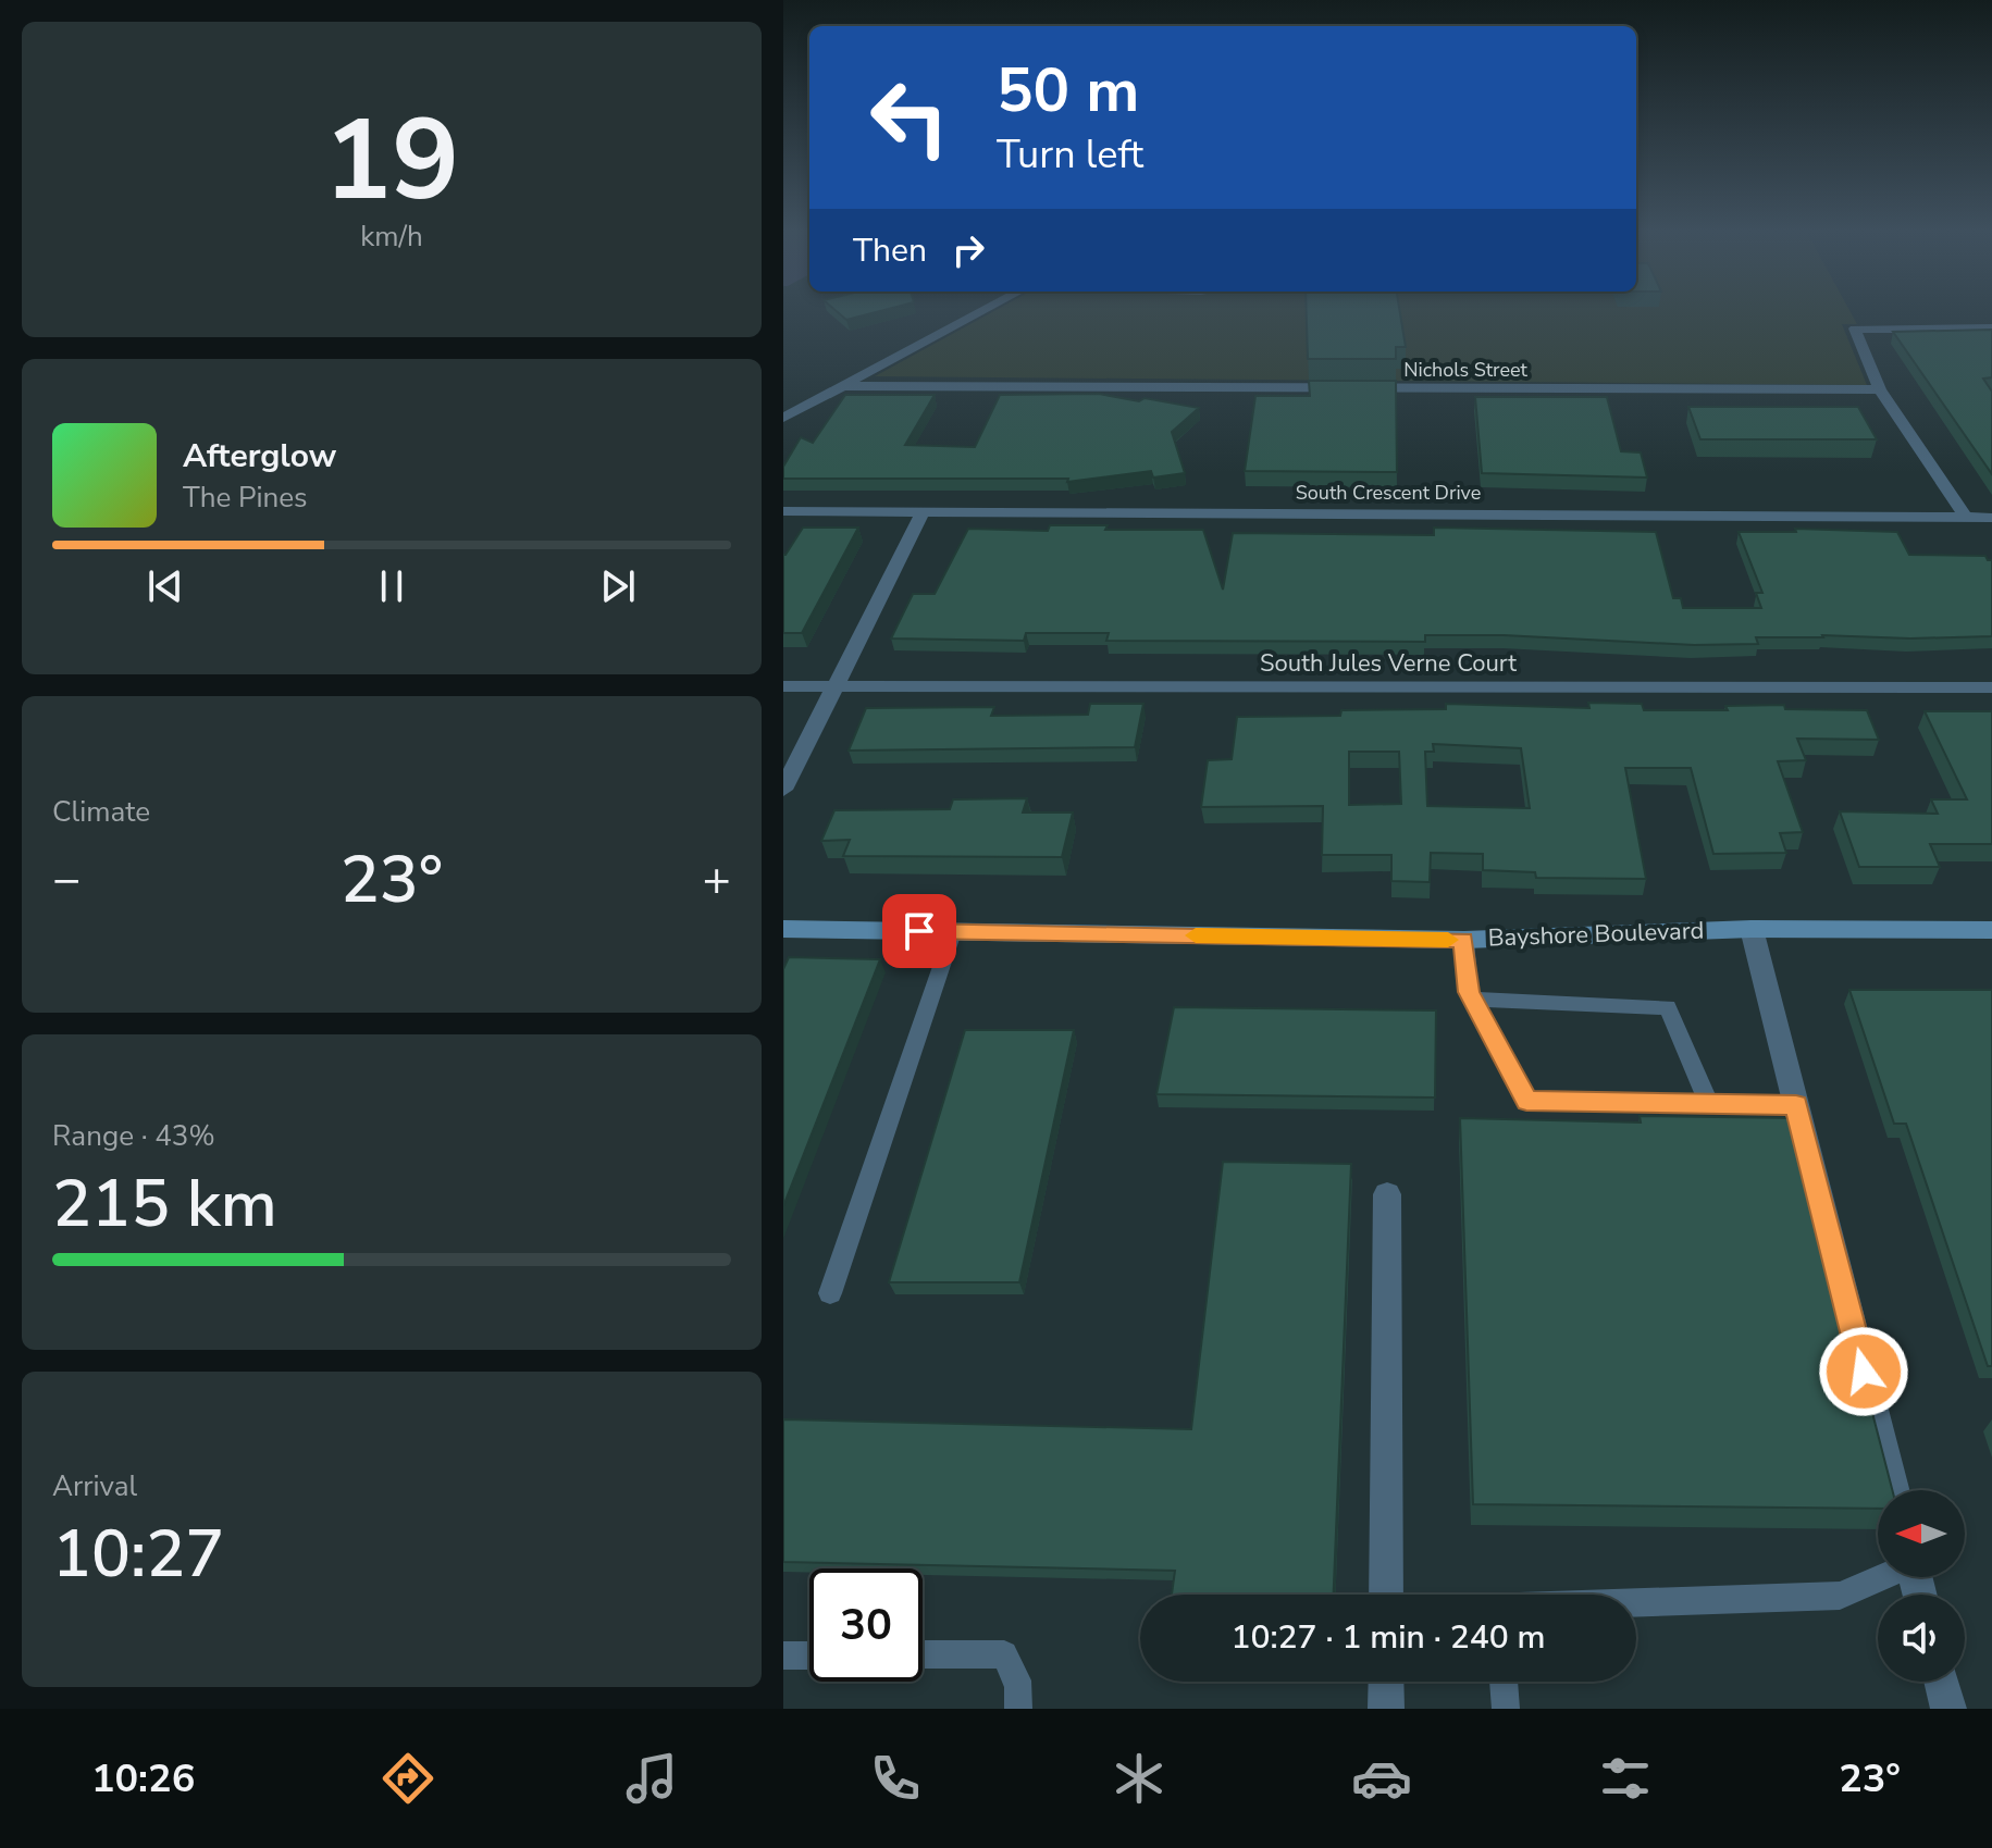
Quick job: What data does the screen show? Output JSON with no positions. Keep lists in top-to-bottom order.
{
  "streets": {
    "street": [
      "Nichols Street",
      "South Crescent Drive",
      "South Jules Verne Court",
      "Bayshore Boulevard"
    ]
  },
  "north": "left",
  "page": {
    "tile": [
      ["19", "km/h"],
      "Climate",
      ["Range · 43%", "215 km"],
      ["Arrival", "10:27"]
    ],
    "turn": ["50 m", "Turn left"],
    "then": "Then",
    "song": ["Afterglow", "The Pines"],
    "heat": ["−", "23°", "+"],
    "limit": "30",
    "trip": "10:27 · 1 min · 240 m",
    "tabs": ["10:26", "23°"]
  }
}
